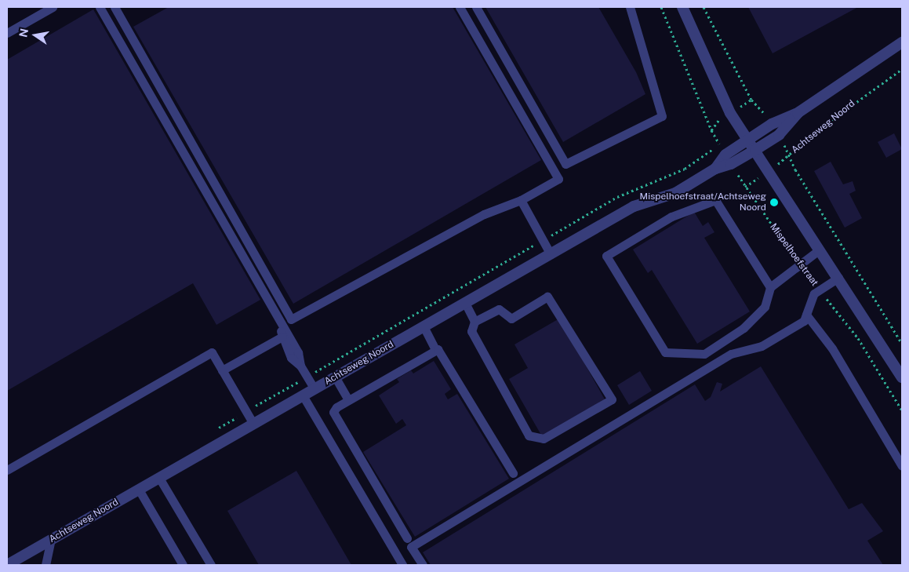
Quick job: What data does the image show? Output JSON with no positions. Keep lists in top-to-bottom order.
{
  "streets": {
    "street": ["Achtseweg Noord"],
    "path": ["Mispelhoefstraat"]
  },
  "crossings": [
    ["Achtseweg Noord", "Mispelhoefstraat"]
  ],
  "places": ["Mispelhoefstraat/Achtseweg Noord"],
  "north": "left"
}
